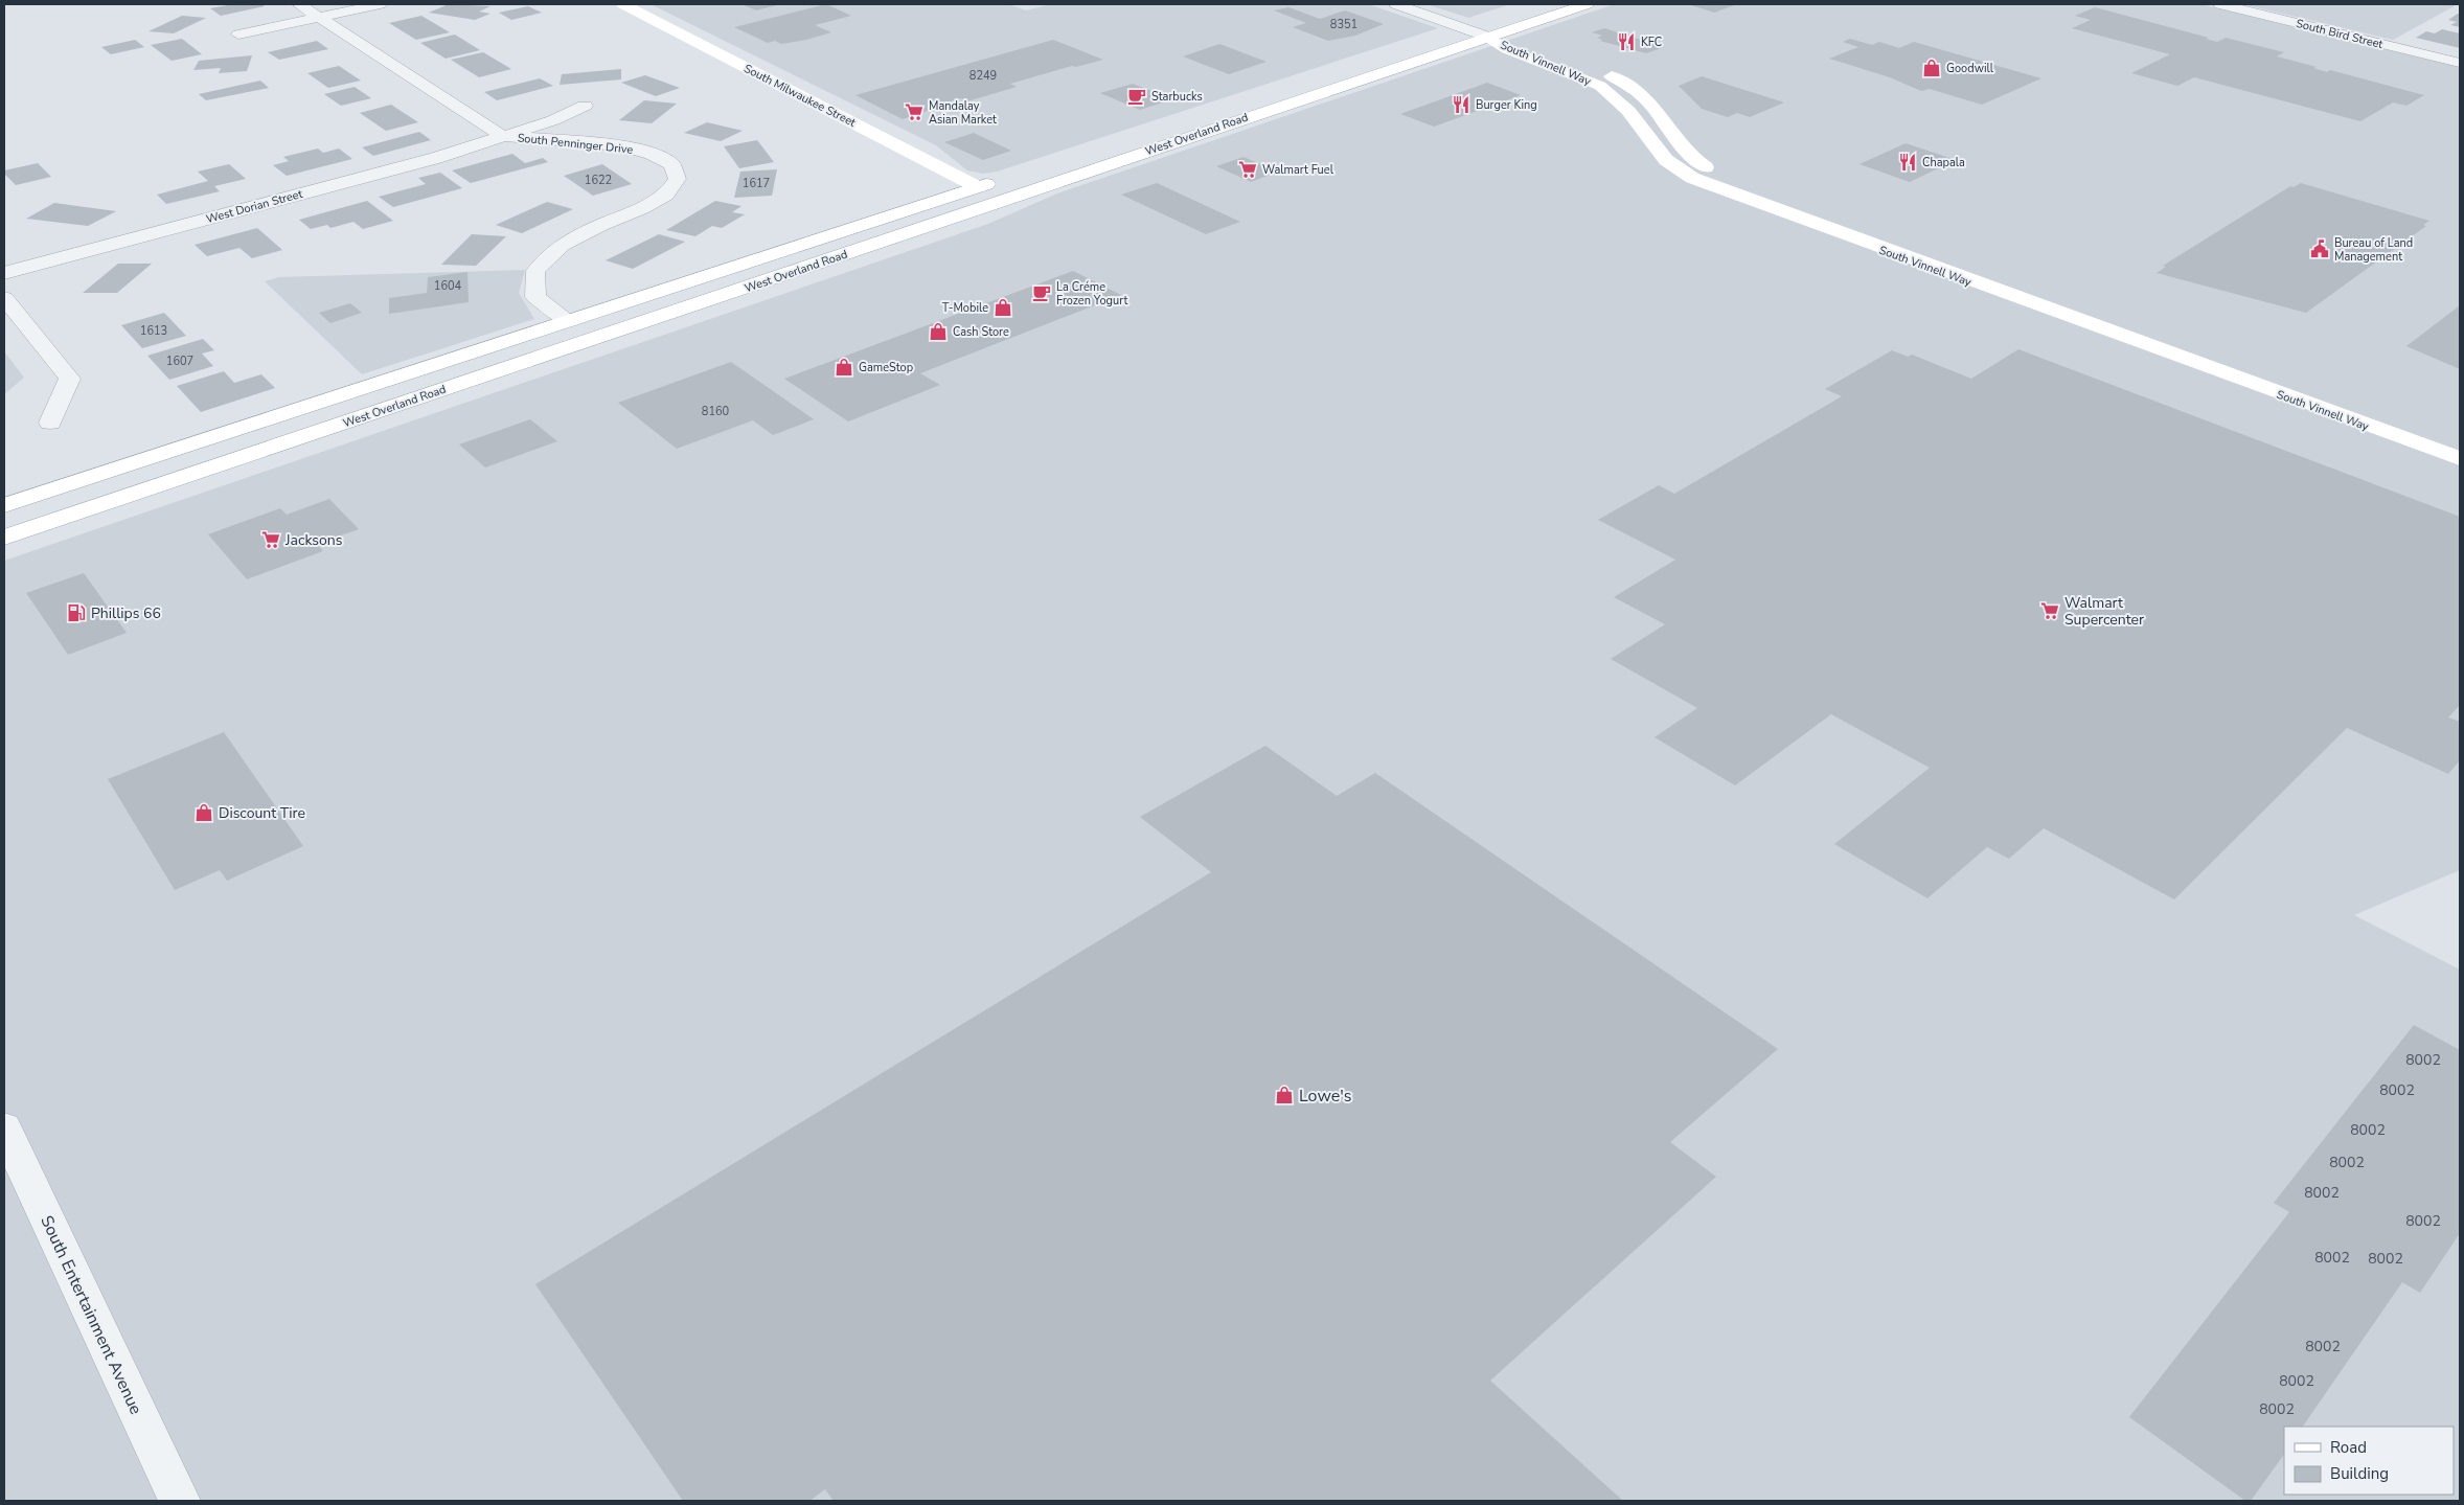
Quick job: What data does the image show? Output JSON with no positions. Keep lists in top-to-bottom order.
{
  "streets": {
    "main road": ["South Vinnell Way", "South Milwaukee Street", "West Overland Road"],
    "street": [
      "South Bird Street",
      "South Penninger Drive",
      "West Dorian Street",
      "South Entertainment Avenue"
    ]
  },
  "crossings": [
    ["South Vinnell Way", "West Overland Road"],
    ["South Milwaukee Street", "West Overland Road"],
    ["West Overland Road", "South Penninger Drive"],
    ["South Penninger Drive", "West Dorian Street"]
  ],
  "places": {
    "restaurant": ["KFC", "Burger King", "Chapala"],
    "shop": [
      "Goodwill",
      "T-Mobile",
      "Cash Store",
      "GameStop",
      "Discount Tire",
      "Lowe's"
    ],
    "cafe": ["Starbucks", "La Créme Frozen Yogurt"],
    "supermarket": [
      "Mandalay Asian Market",
      "Walmart Fuel",
      "Jacksons",
      "Walmart Supercenter"
    ],
    "public building": ["Bureau of Land Management"],
    "fuel station": ["Phillips 66"]
  },
  "house_numbers": [
    "8351",
    "8249",
    "1622",
    "1617",
    "1604",
    "1613",
    "1607",
    "8160",
    "8002",
    "8002",
    "8002",
    "8002",
    "8002",
    "8002",
    "8002",
    "8002",
    "8002",
    "8002",
    "8002"
  ],
  "legend": ["Road", "Building"]
}
